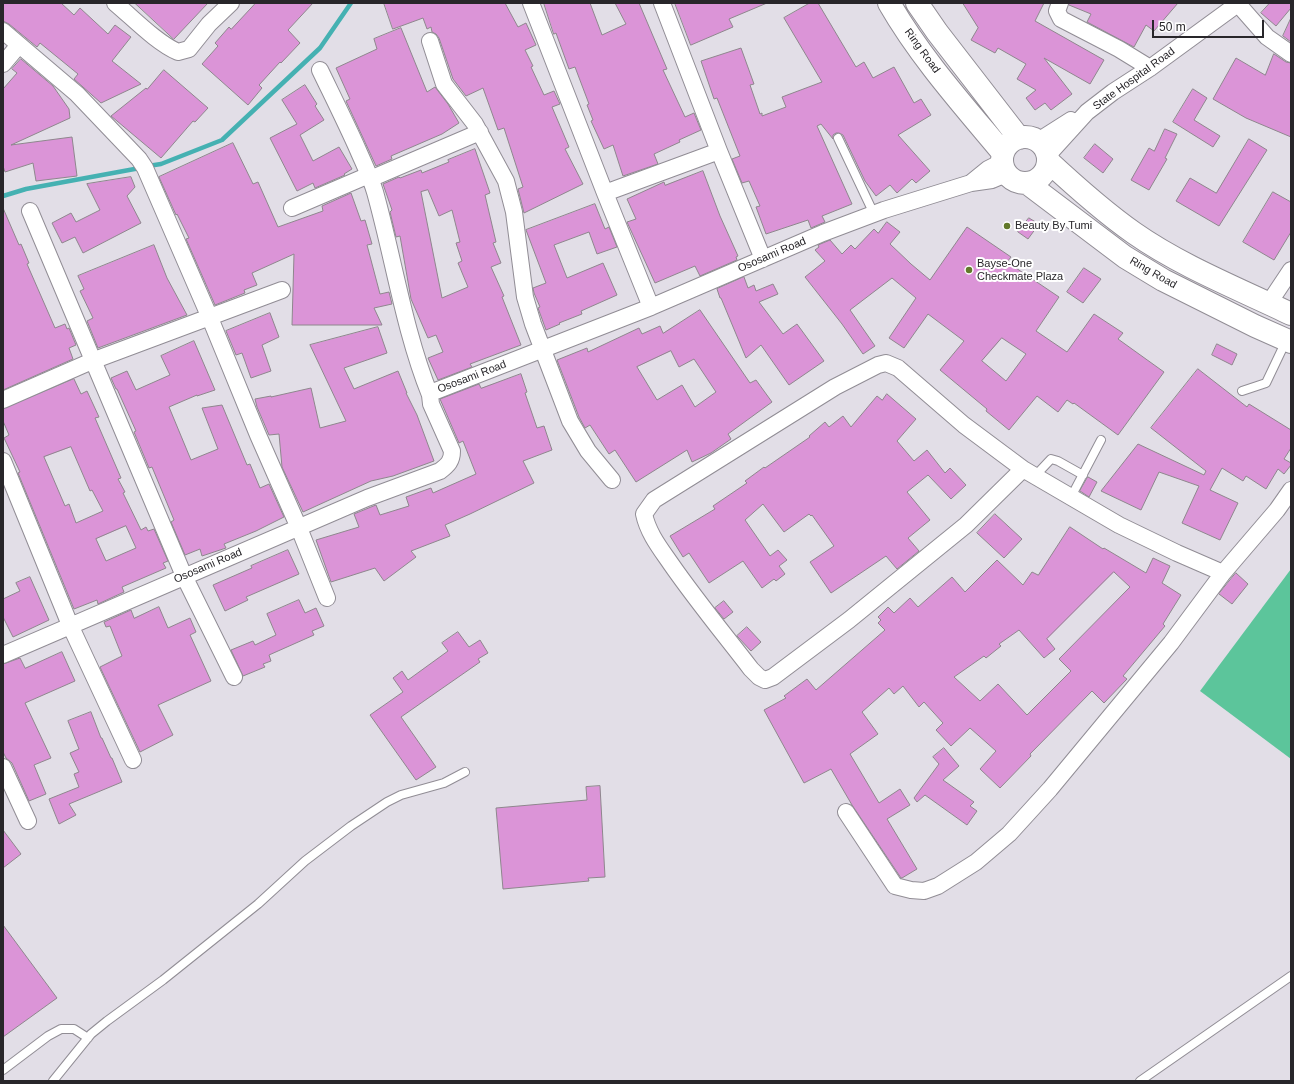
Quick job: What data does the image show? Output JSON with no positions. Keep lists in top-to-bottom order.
{
  "streets": {
    "main road": ["Ring Road"],
    "street": ["State Hospital Road", "Ososami Road"]
  },
  "crossings": [
    ["Ring Road", "State Hospital Road"],
    ["Ring Road", "Ososami Road"],
    ["State Hospital Road", "Ososami Road"]
  ],
  "places": ["Beauty By Tumi", "Bayse-One Checkmate Plaza"],
  "scale_bar": "50 m"
}
